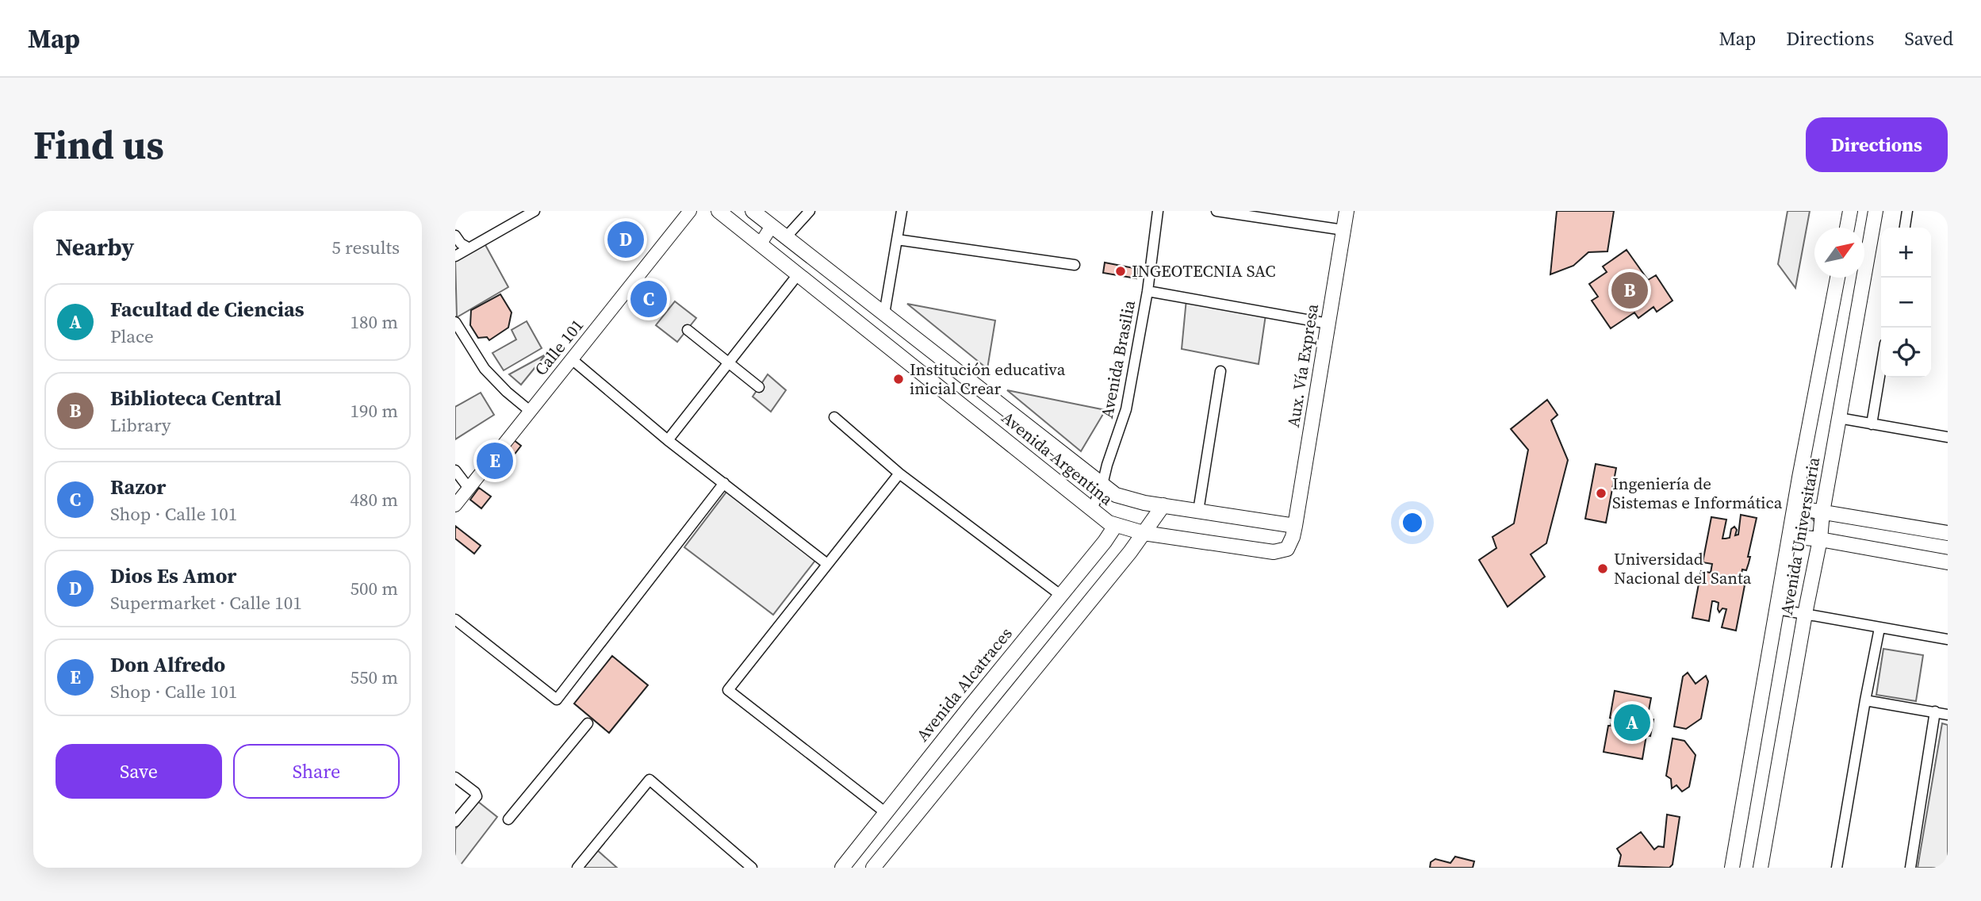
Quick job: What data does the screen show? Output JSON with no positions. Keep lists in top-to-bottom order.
{
  "streets": {
    "main road": [
      "Aux. Vía Expresa",
      "Avenida Argentina",
      "Avenida Universitaria",
      "Avenida Alcatraces"
    ],
    "street": ["Calle 101", "Avenida Brasilia"]
  },
  "crossings": [
    ["Avenida Brasilia", "Avenida Argentina"],
    ["Aux. Vía Expresa", "Avenida Argentina"],
    ["Avenida Argentina", "Avenida Alcatraces"]
  ],
  "places": [
    "INGEOTECNIA SAC",
    "Institución educativa inicial Crear",
    "Ingeniería de Sistemas e Informática",
    "Universidad Nacional del Santa"
  ],
  "north": "top right",
  "page": {
    "header": "Map",
    "nav": ["Map", "Directions", "Saved"],
    "buttons": [
      "Directions",
      ["Save", "Share"]
    ],
    "title": "Find us",
    "heading": ["Nearby", "5 results"],
    "pins": [
      "D",
      "B",
      "C",
      "E",
      "A"
    ],
    "map_buttons": ["+", "−"],
    "list": [
      {
        "mark": "A",
        "name": "Facultad de Ciencias",
        "note": "Place",
        "value": "180 m"
      },
      {
        "mark": "B",
        "name": "Biblioteca Central",
        "note": "Library",
        "value": "190 m"
      },
      {
        "mark": "C",
        "name": "Razor",
        "note": "Shop · Calle 101",
        "value": "480 m"
      },
      {
        "mark": "D",
        "name": "Dios Es Amor",
        "note": "Supermarket · Calle 101",
        "value": "500 m"
      },
      {
        "mark": "E",
        "name": "Don Alfredo",
        "note": "Shop · Calle 101",
        "value": "550 m"
      }
    ]
  }
}
